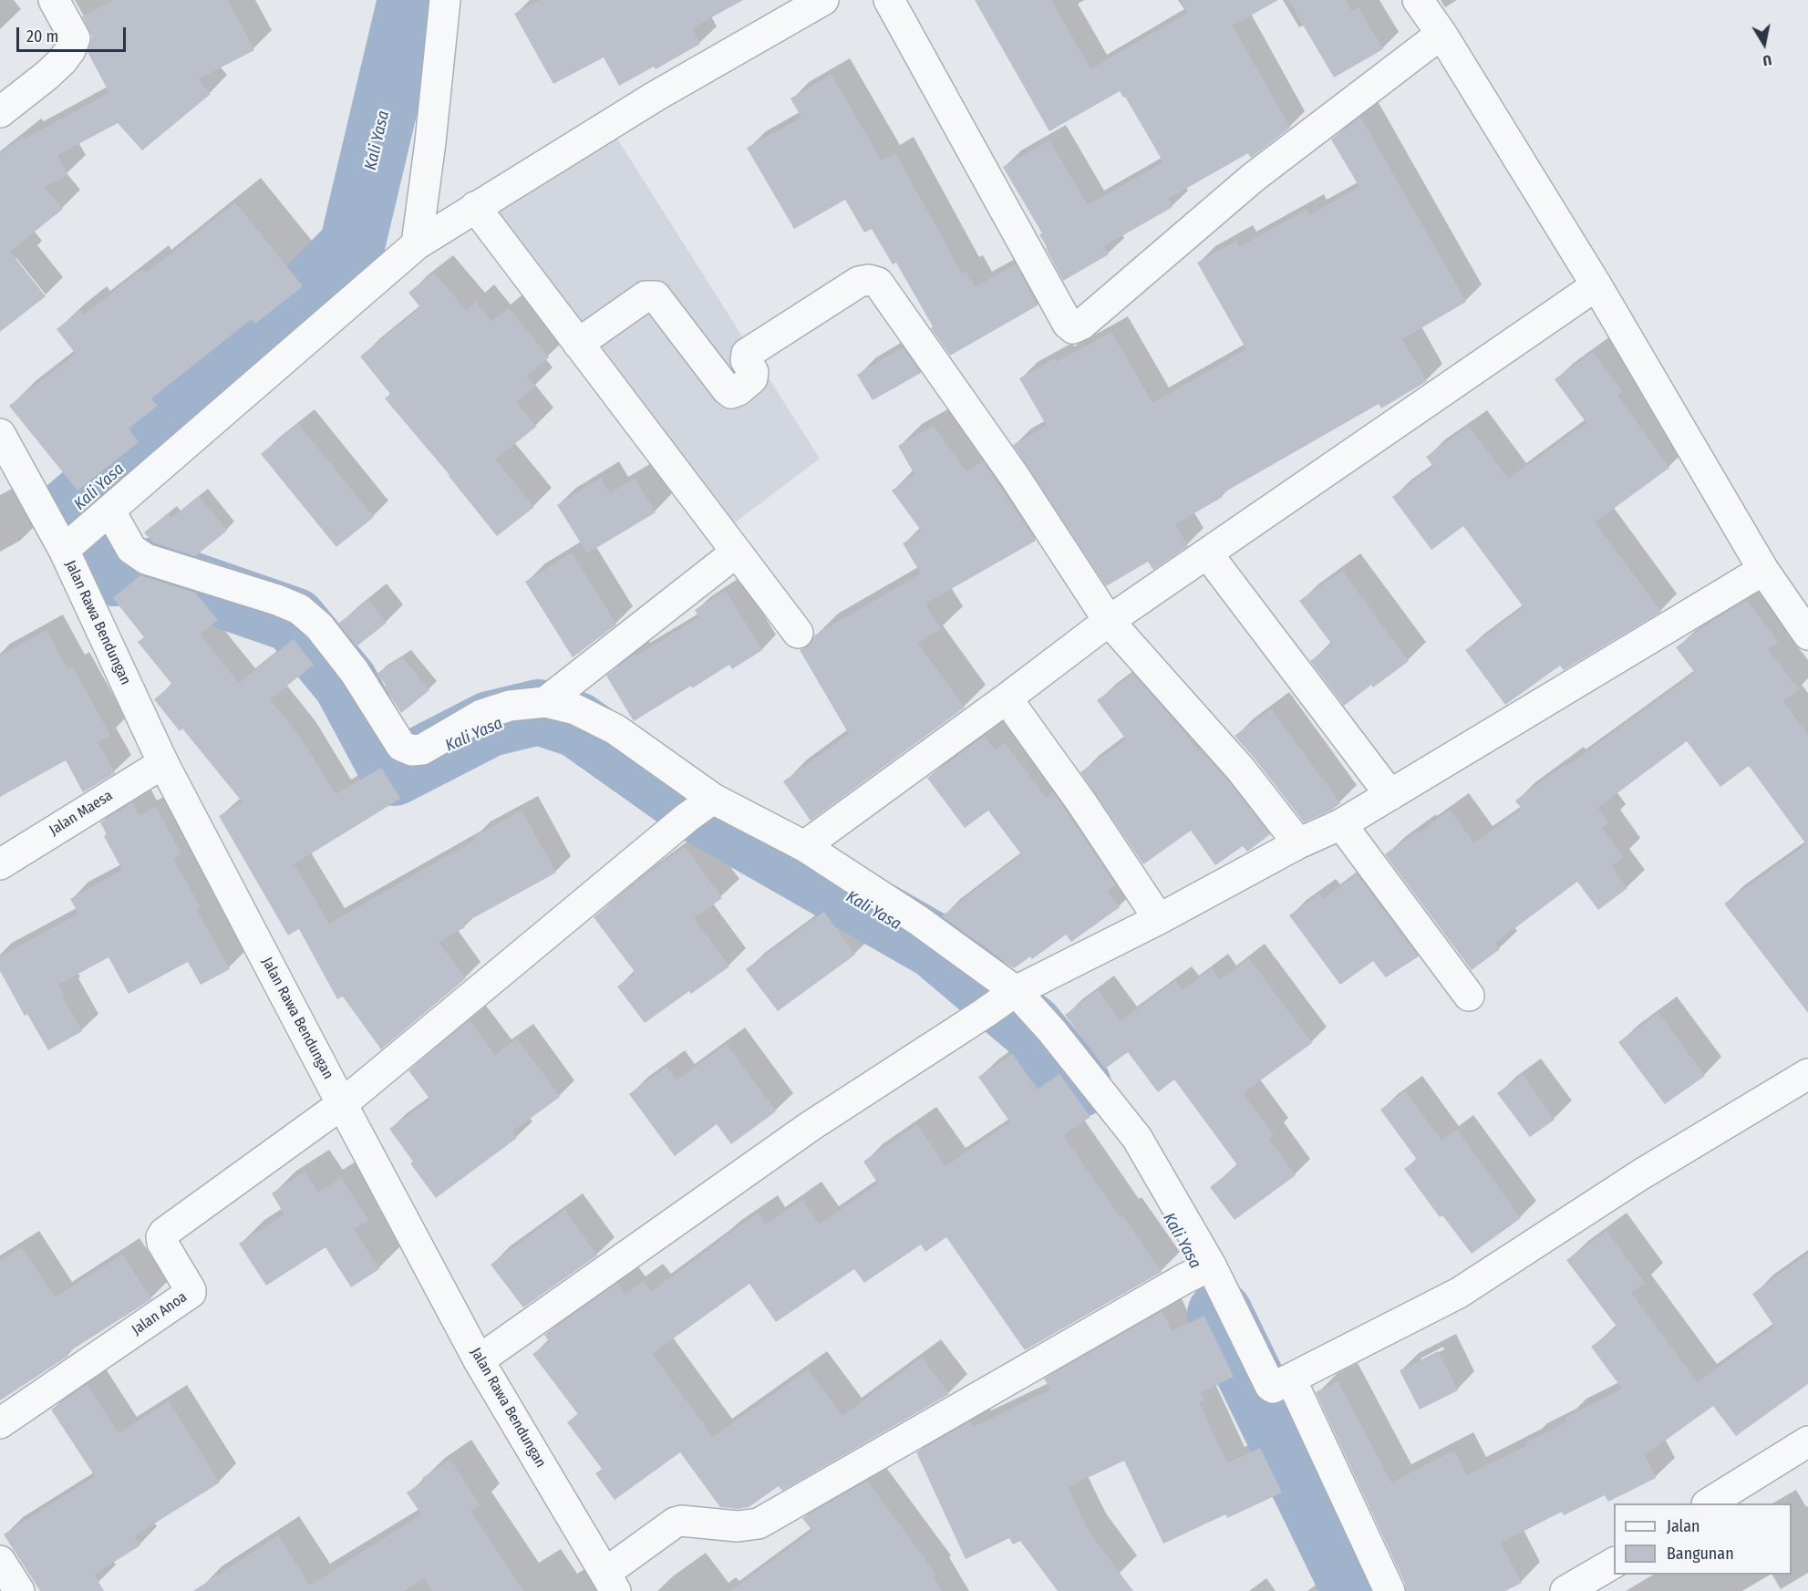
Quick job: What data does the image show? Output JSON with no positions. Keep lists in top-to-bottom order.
{
  "streets": {
    "street": ["Jalan Rawa Bendungan", "Jalan Maesa", "Jalan Anoa"]
  },
  "crossings": [
    ["Jalan Rawa Bendungan", "Jalan Maesa"],
    ["Jalan Rawa Bendungan", "Jalan Anoa"]
  ],
  "water": ["Kali Yasa"],
  "legend": ["Jalan", "Bangunan"],
  "scale_bar": "20 m",
  "north": "bottom"
}
